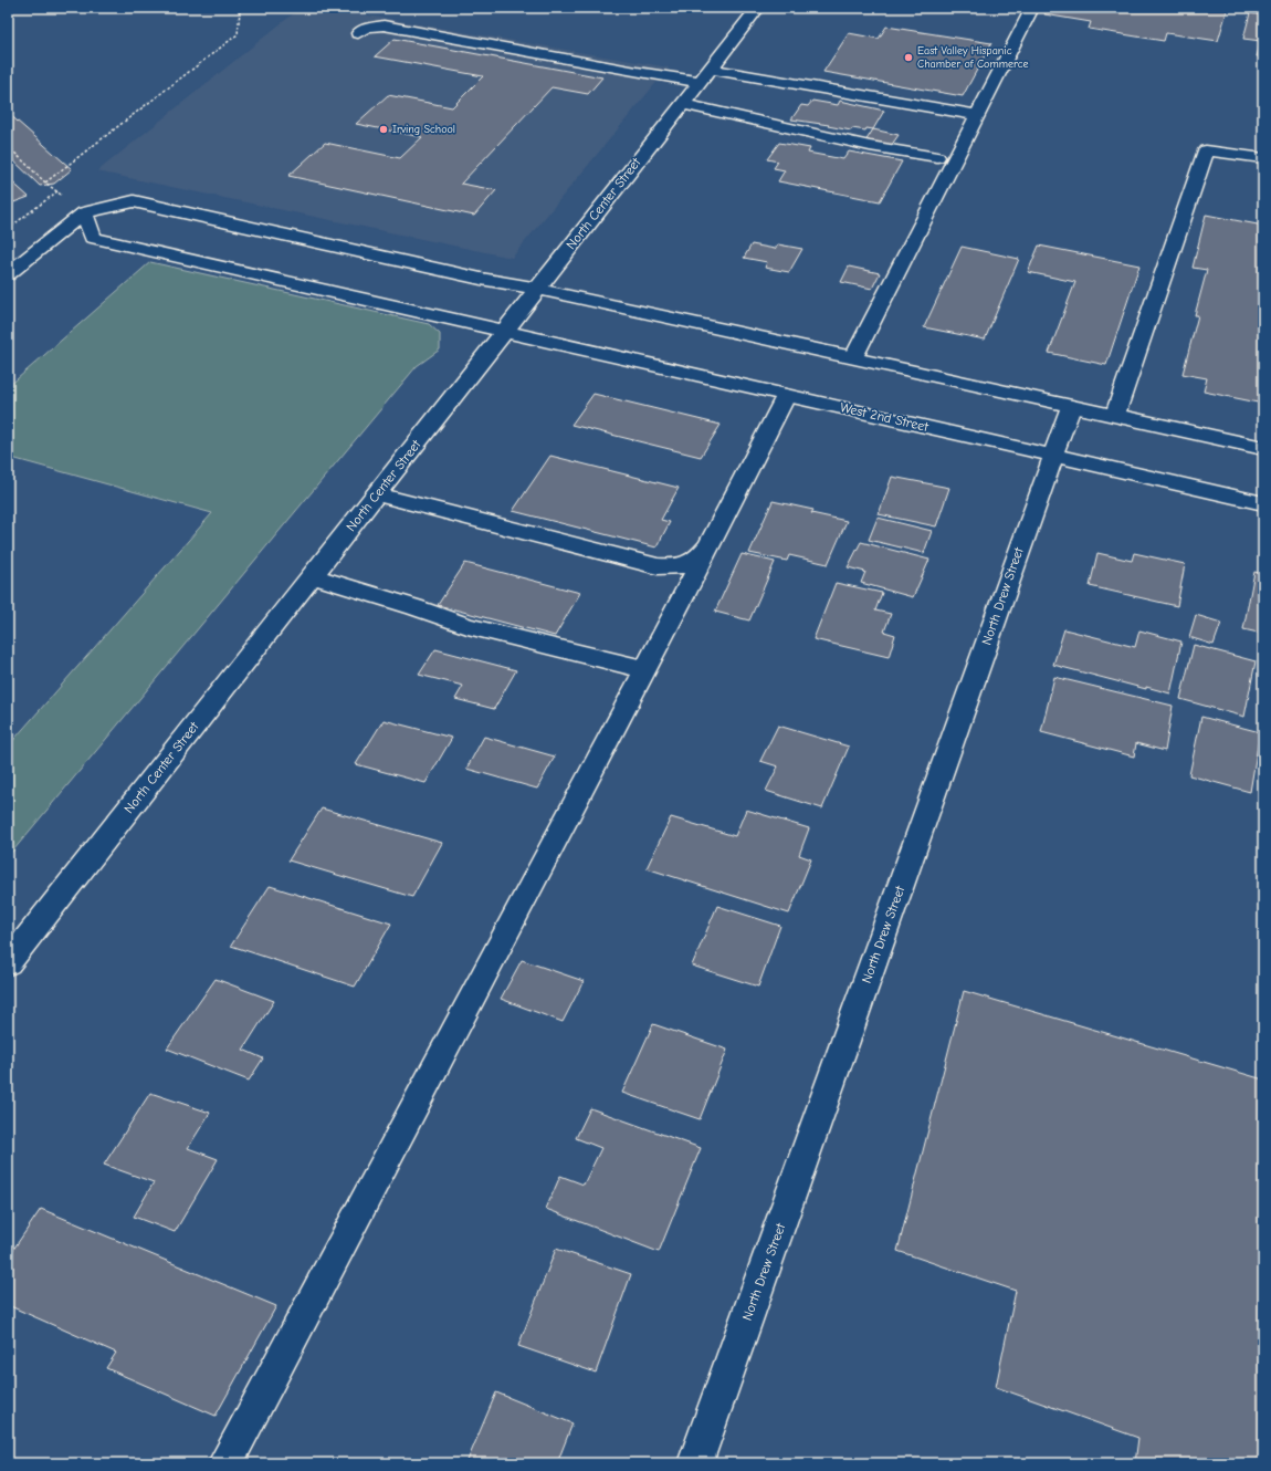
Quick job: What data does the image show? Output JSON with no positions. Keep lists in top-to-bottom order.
{
  "streets": {
    "street": ["North Center Street", "West 2nd Street", "North Drew Street"]
  },
  "crossings": [
    ["North Center Street", "West 2nd Street"],
    ["West 2nd Street", "North Drew Street"]
  ],
  "places": ["East Valley Hispanic Chamber of Commerce", "Irving School"]
}
